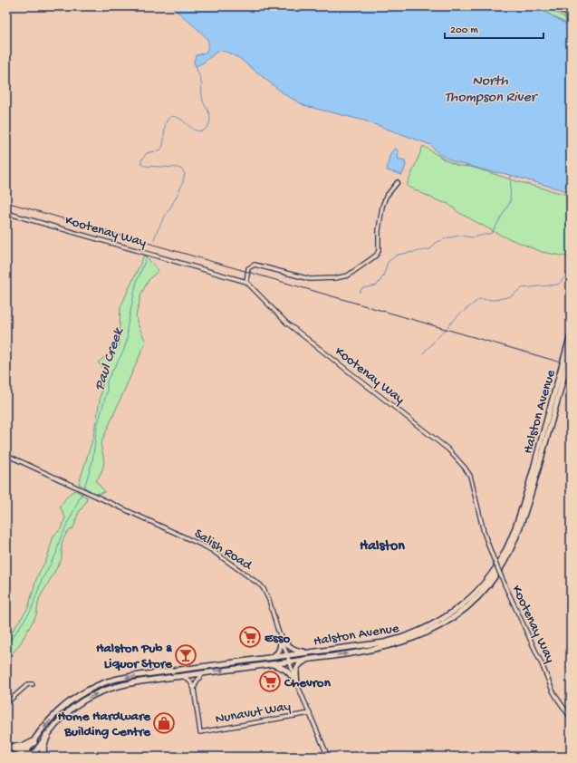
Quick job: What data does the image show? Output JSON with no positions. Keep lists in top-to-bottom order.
{
  "streets": {
    "main road": ["Halston Avenue"],
    "street": ["Kootenay Way", "Salish Road", "Nunavut Way"]
  },
  "crossings": [
    ["Halston Avenue", "Salish Road"],
    ["Salish Road", "Nunavut Way"]
  ],
  "districts": ["Halston"],
  "water": ["North Thompson River", "Paul Creek"],
  "places": {
    "supermarket": ["Esso", "Chevron"],
    "bar": ["Halston Pub & Liquor Store"],
    "shop": ["Home Hardware Building Centre"]
  },
  "scale_bar": "200 m"
}
